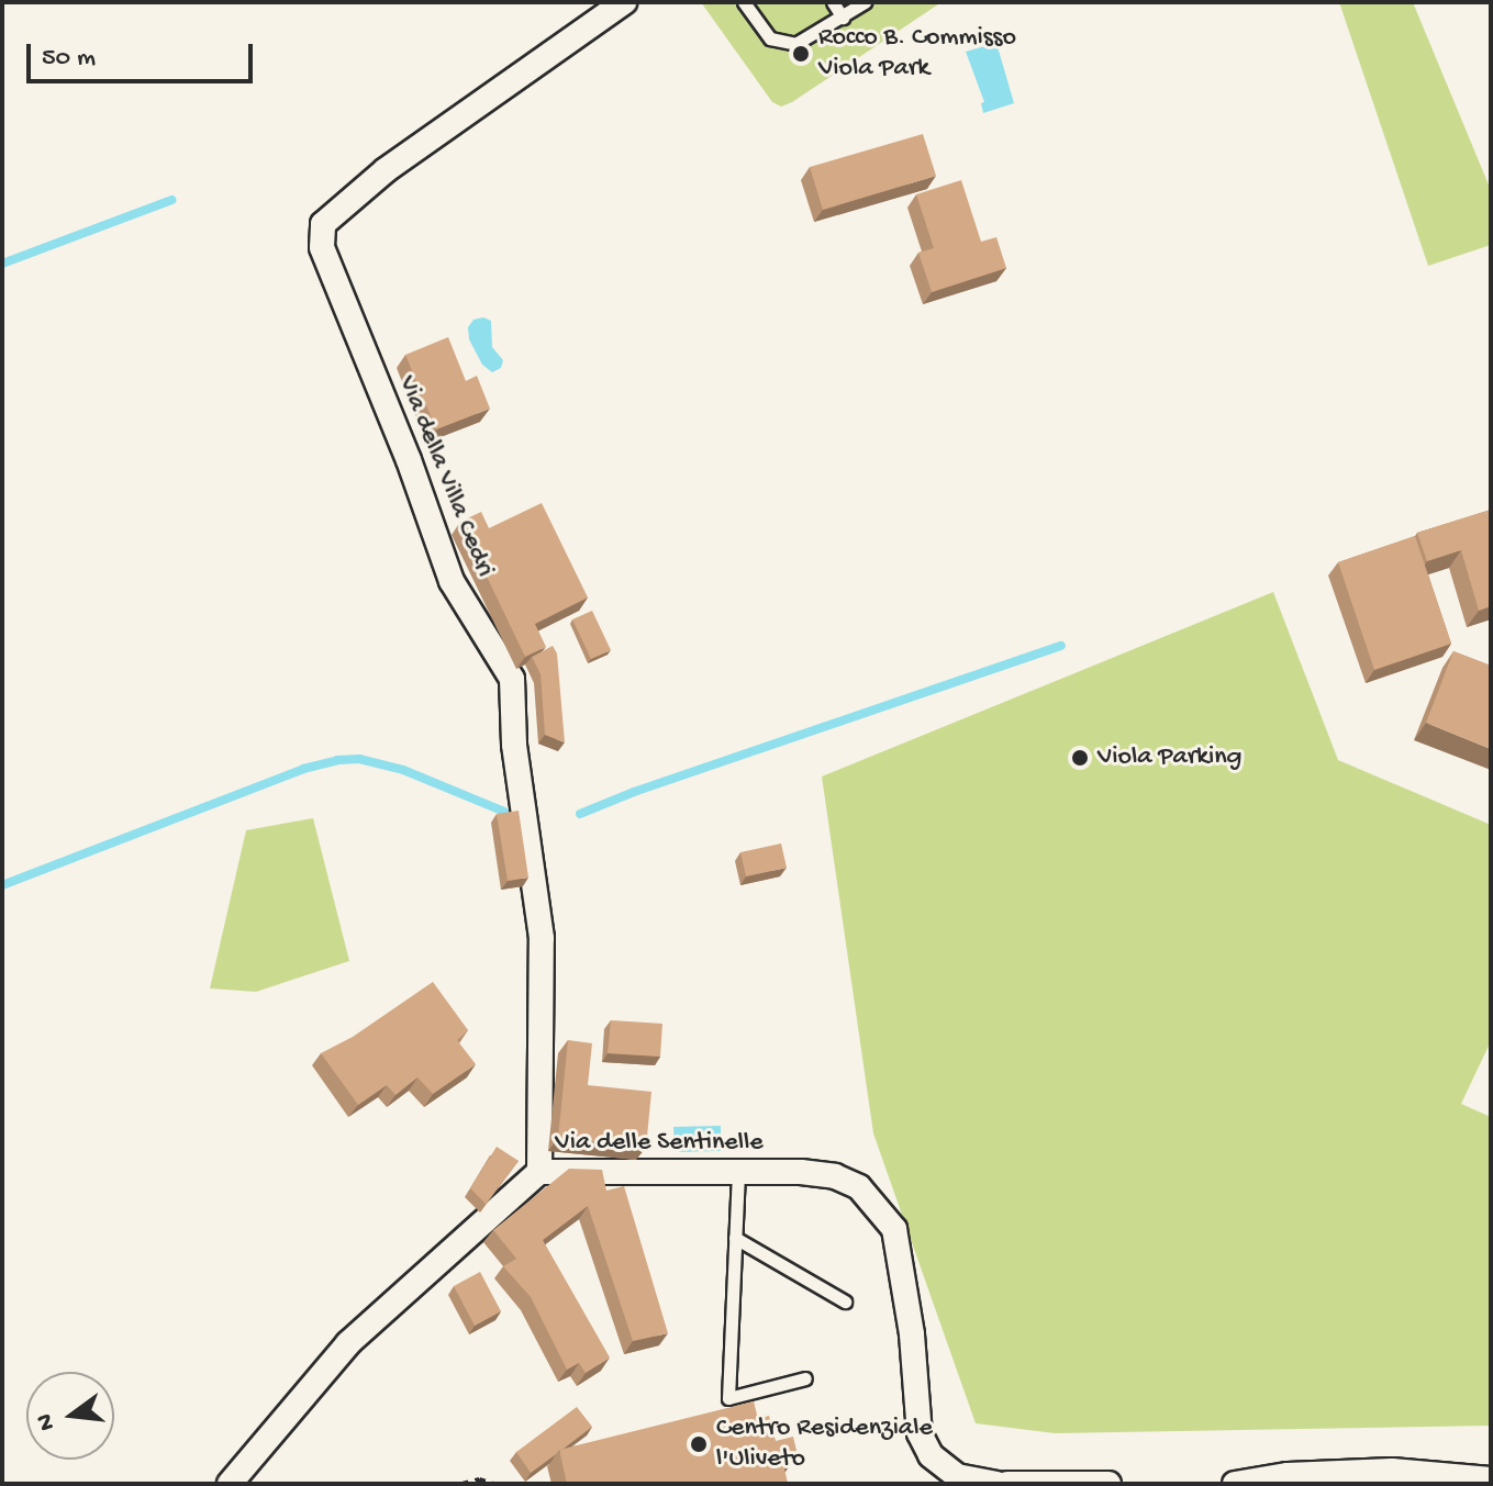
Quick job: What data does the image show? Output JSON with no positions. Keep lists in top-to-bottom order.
{
  "streets": {
    "street": ["Via della Villa Cedri", "Via delle Sentinelle"]
  },
  "crossings": [
    ["Via della Villa Cedri", "Via delle Sentinelle"]
  ],
  "places": ["Rocco B. Commisso Viola Park", "Viola Parking", "Centro Residenziale l'Uliveto"],
  "scale_bar": "50 m",
  "north": "left"
}
